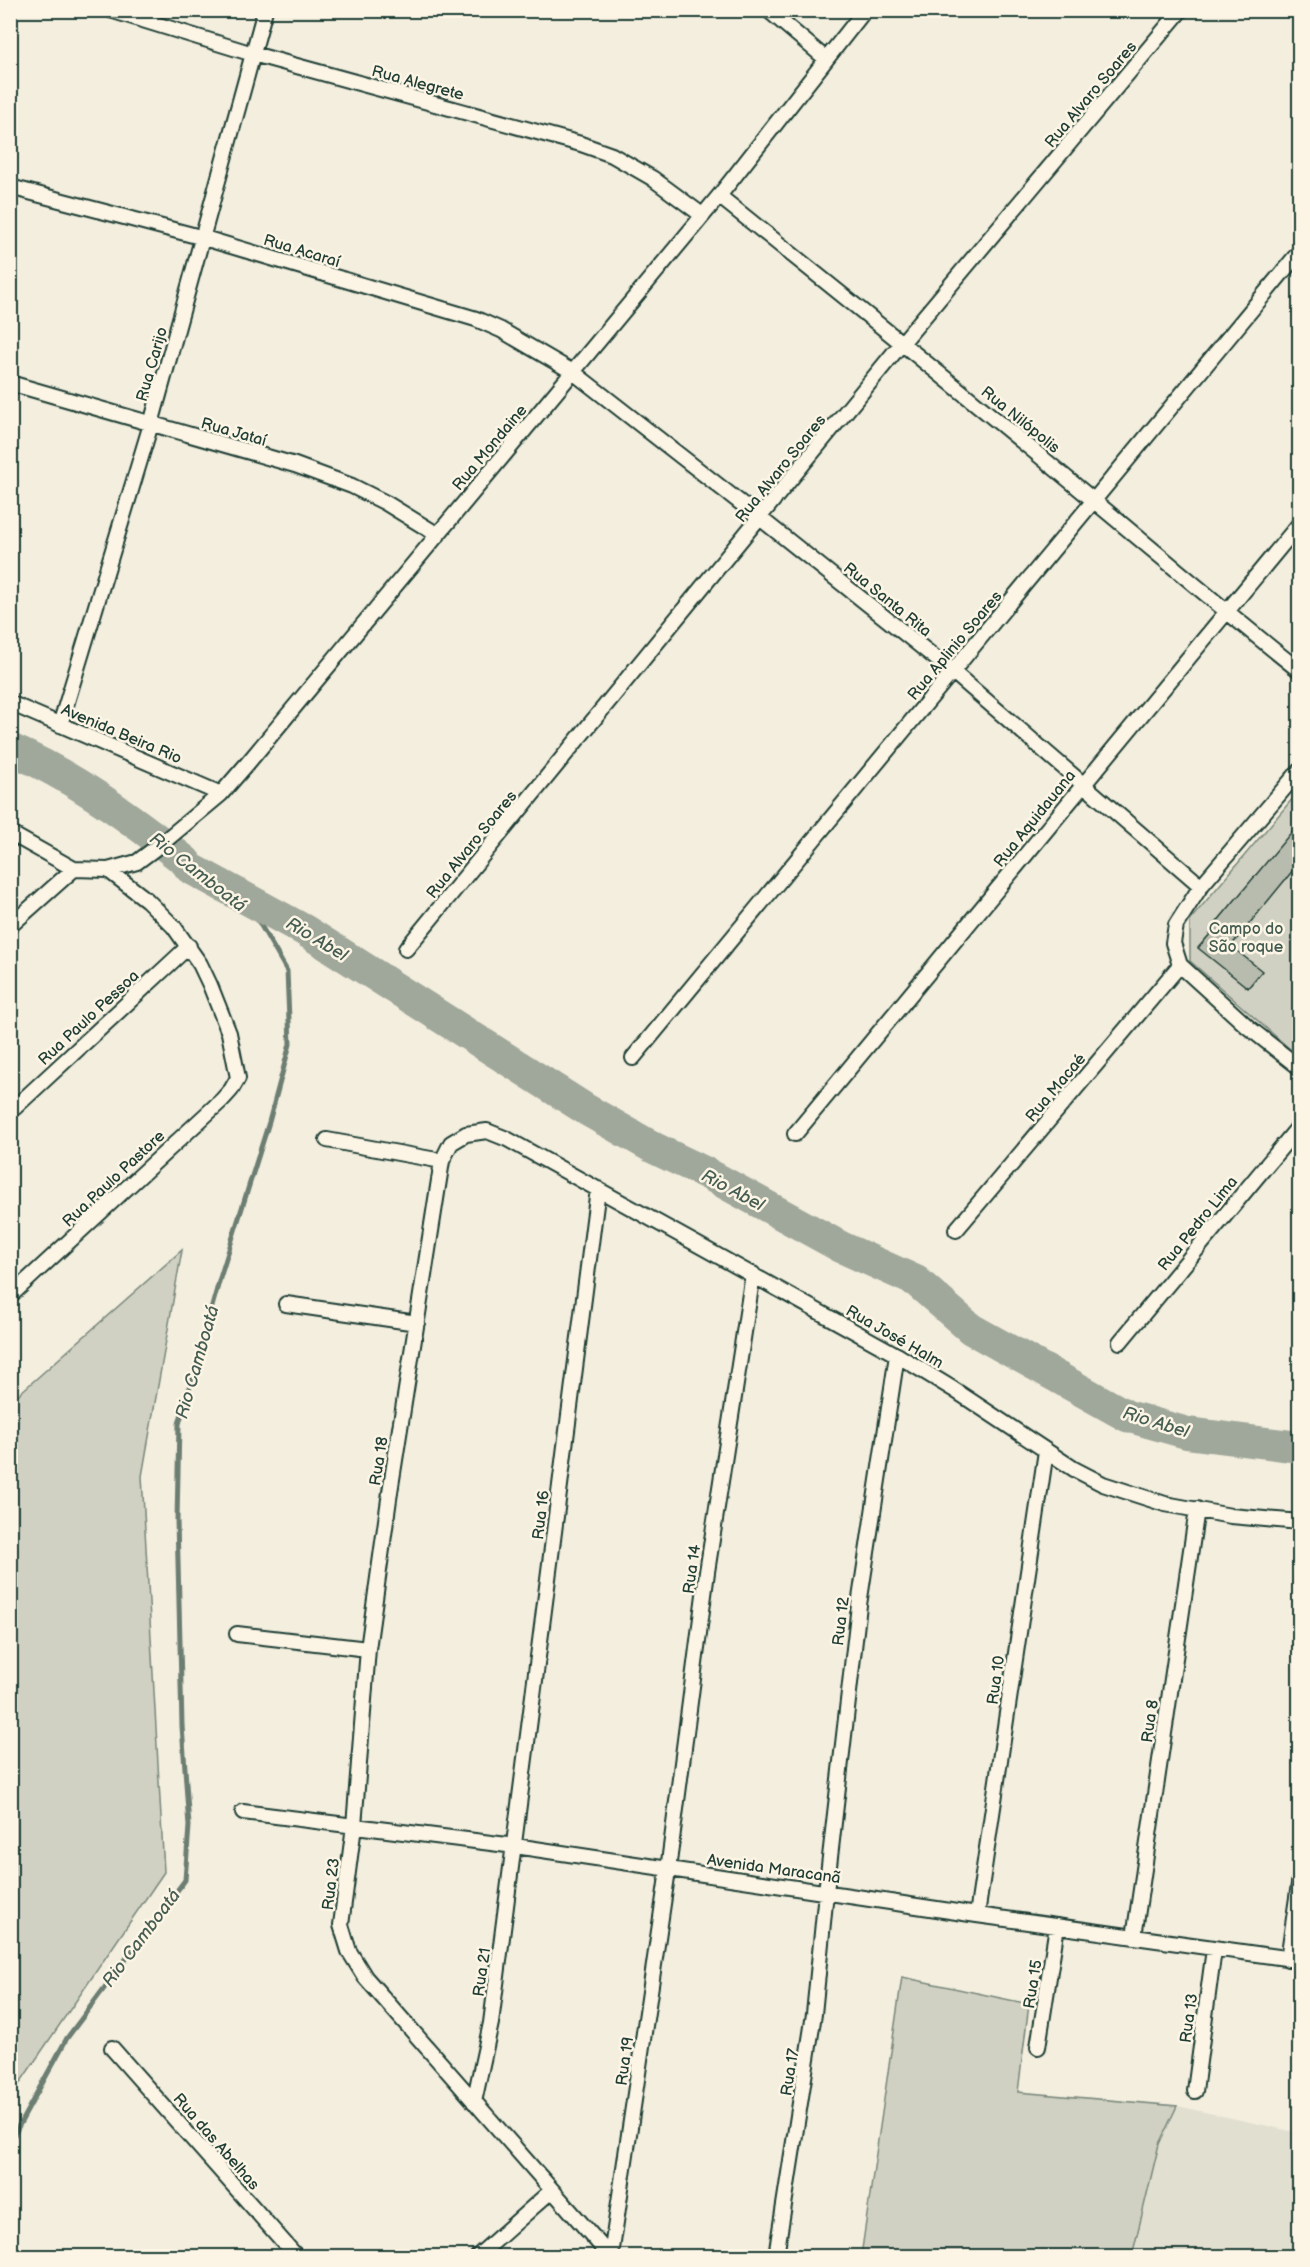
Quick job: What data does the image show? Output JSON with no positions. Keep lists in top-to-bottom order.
{
  "streets": {
    "street": [
      "Rua Alegrete",
      "Rua Alvaro Soares",
      "Rua Acaraí",
      "Rua Carijo",
      "Rua Nilópolis",
      "Rua Jataí",
      "Rua Mondaine",
      "Rua Santa Rita",
      "Rua Aplinio Soares",
      "Avenida Beira Rio",
      "Rua Aquidauana",
      "Rua Paulo Pessoa",
      "Rua Macaé",
      "Rua Paulo Pastore",
      "Rua Pedro Lima",
      "Rua José Halm",
      "Rua 18",
      "Rua 16",
      "Rua 14",
      "Rua 12",
      "Rua 10",
      "Rua 8",
      "Avenida Maracanã",
      "Rua 23",
      "Rua 21",
      "Rua 15",
      "Rua 13",
      "Rua 19",
      "Rua 17",
      "Rua das Abelhas"
    ]
  },
  "crossings": [
    ["Rua Alegrete", "Rua Carijo"],
    ["Rua Alegrete", "Rua Mondaine"],
    ["Rua Alvaro Soares", "Rua Nilópolis"],
    ["Rua Alvaro Soares", "Rua Santa Rita"],
    ["Rua Acaraí", "Rua Carijo"],
    ["Rua Acaraí", "Rua Mondaine"],
    ["Rua Acaraí", "Rua Santa Rita"],
    ["Rua Carijo", "Rua Jataí"],
    ["Rua Carijo", "Avenida Beira Rio"],
    ["Rua Nilópolis", "Rua Mondaine"],
    ["Rua Nilópolis", "Rua Aplinio Soares"],
    ["Rua Nilópolis", "Rua Aquidauana"],
    ["Rua Jataí", "Rua Mondaine"],
    ["Rua Mondaine", "Rua Santa Rita"],
    ["Rua Mondaine", "Avenida Beira Rio"],
    ["Rua Santa Rita", "Rua Aplinio Soares"],
    ["Rua Santa Rita", "Rua Aquidauana"],
    ["Rua Paulo Pessoa", "Rua Paulo Pastore"],
    ["Rua José Halm", "Rua 18"],
    ["Rua José Halm", "Rua 16"],
    ["Rua José Halm", "Rua 14"],
    ["Rua José Halm", "Rua 12"],
    ["Rua José Halm", "Rua 10"],
    ["Rua José Halm", "Rua 8"],
    ["Rua 18", "Avenida Maracanã"],
    ["Rua 18", "Rua 23"],
    ["Rua 16", "Avenida Maracanã"],
    ["Rua 16", "Rua 21"],
    ["Rua 14", "Avenida Maracanã"],
    ["Rua 14", "Rua 19"],
    ["Rua 12", "Avenida Maracanã"],
    ["Rua 12", "Rua 17"],
    ["Rua 10", "Avenida Maracanã"],
    ["Rua 8", "Avenida Maracanã"],
    ["Avenida Maracanã", "Rua 23"],
    ["Avenida Maracanã", "Rua 21"],
    ["Avenida Maracanã", "Rua 15"],
    ["Avenida Maracanã", "Rua 13"],
    ["Avenida Maracanã", "Rua 19"],
    ["Avenida Maracanã", "Rua 17"],
    ["Rua 23", "Rua 21"],
    ["Rua 23", "Rua 19"]
  ],
  "water": ["Rio Camboatá", "Rio Abel"],
  "parks": ["Campo do São roque"]
}
